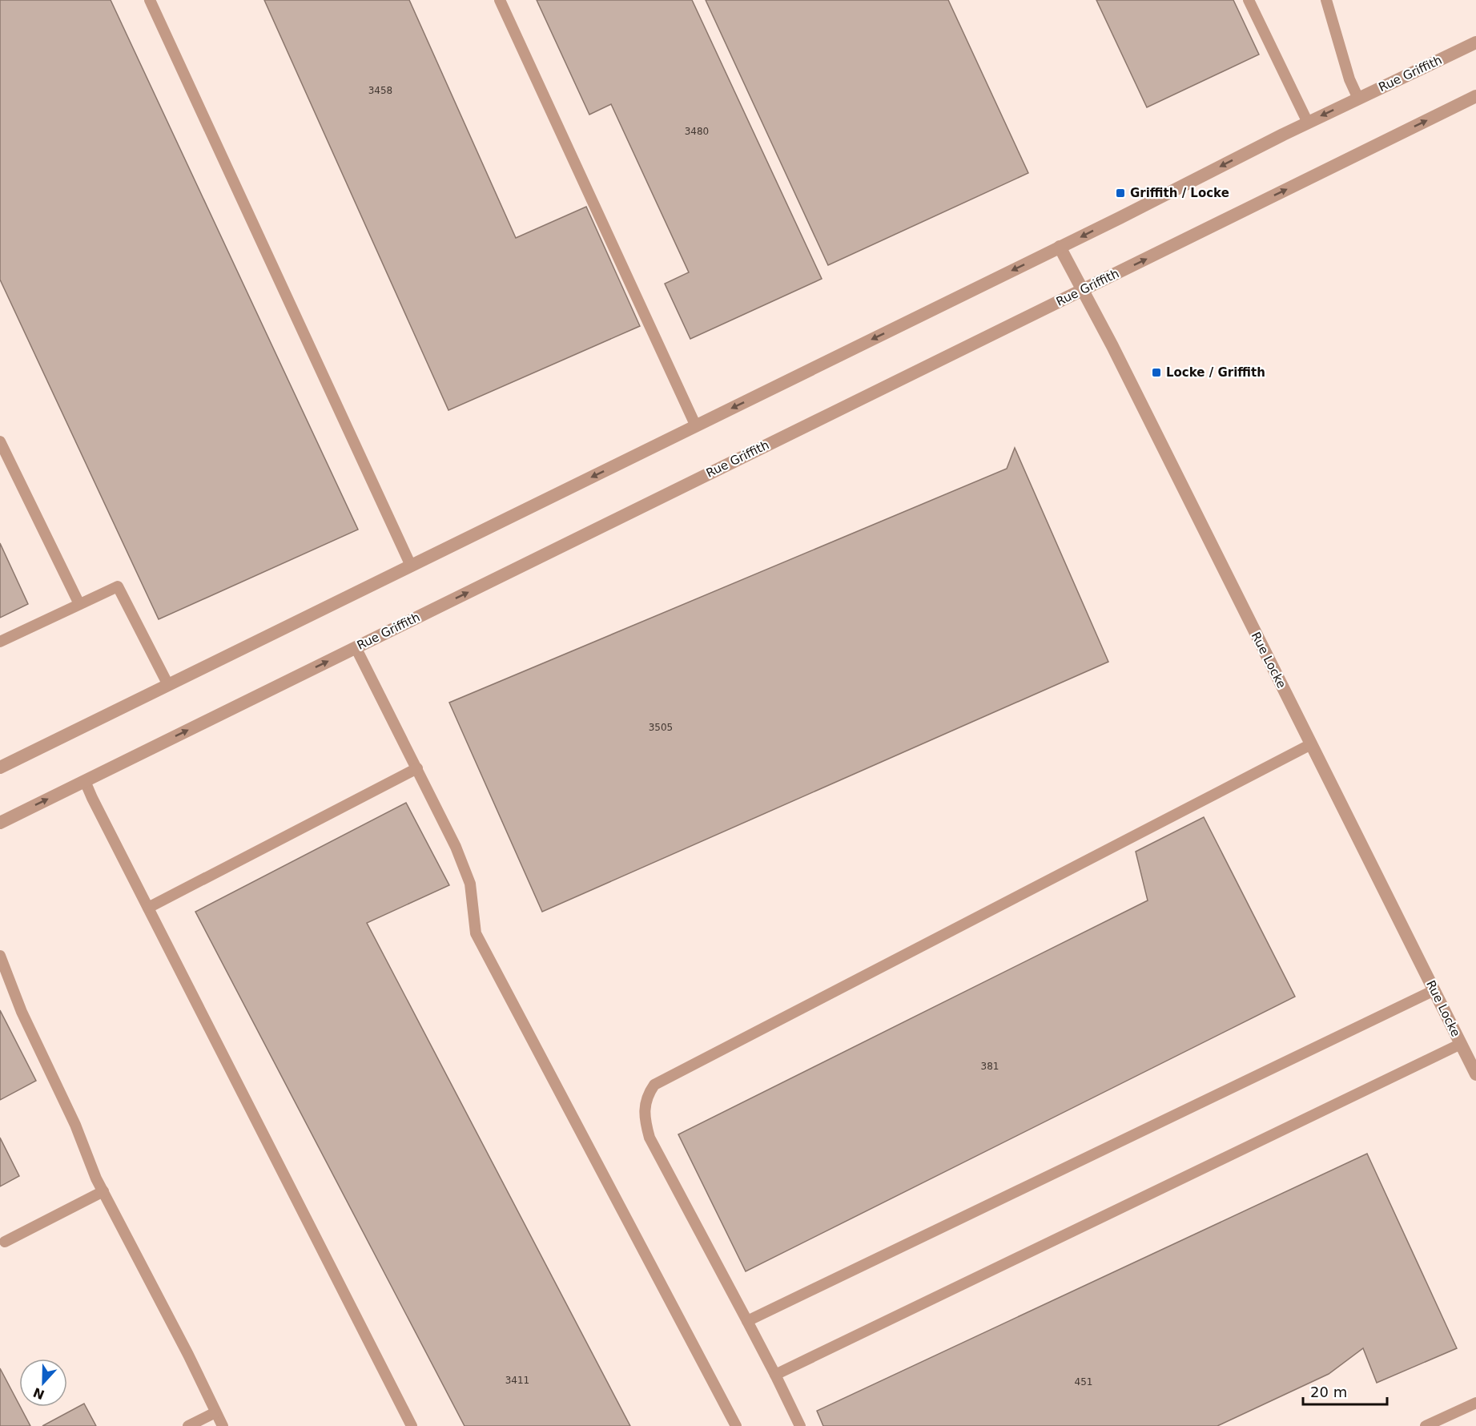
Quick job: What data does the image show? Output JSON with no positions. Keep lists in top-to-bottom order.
{
  "streets": {
    "street": ["Rue Griffith", "Rue Locke"]
  },
  "crossings": [
    ["Rue Griffith", "Rue Locke"]
  ],
  "places": {
    "transit": ["Griffith / Locke", "Locke / Griffith"]
  },
  "house_numbers": [
    "3458",
    "3480",
    "3505",
    "381",
    "3411",
    "451"
  ],
  "scale_bar": "20 m",
  "north": "bottom"
}
